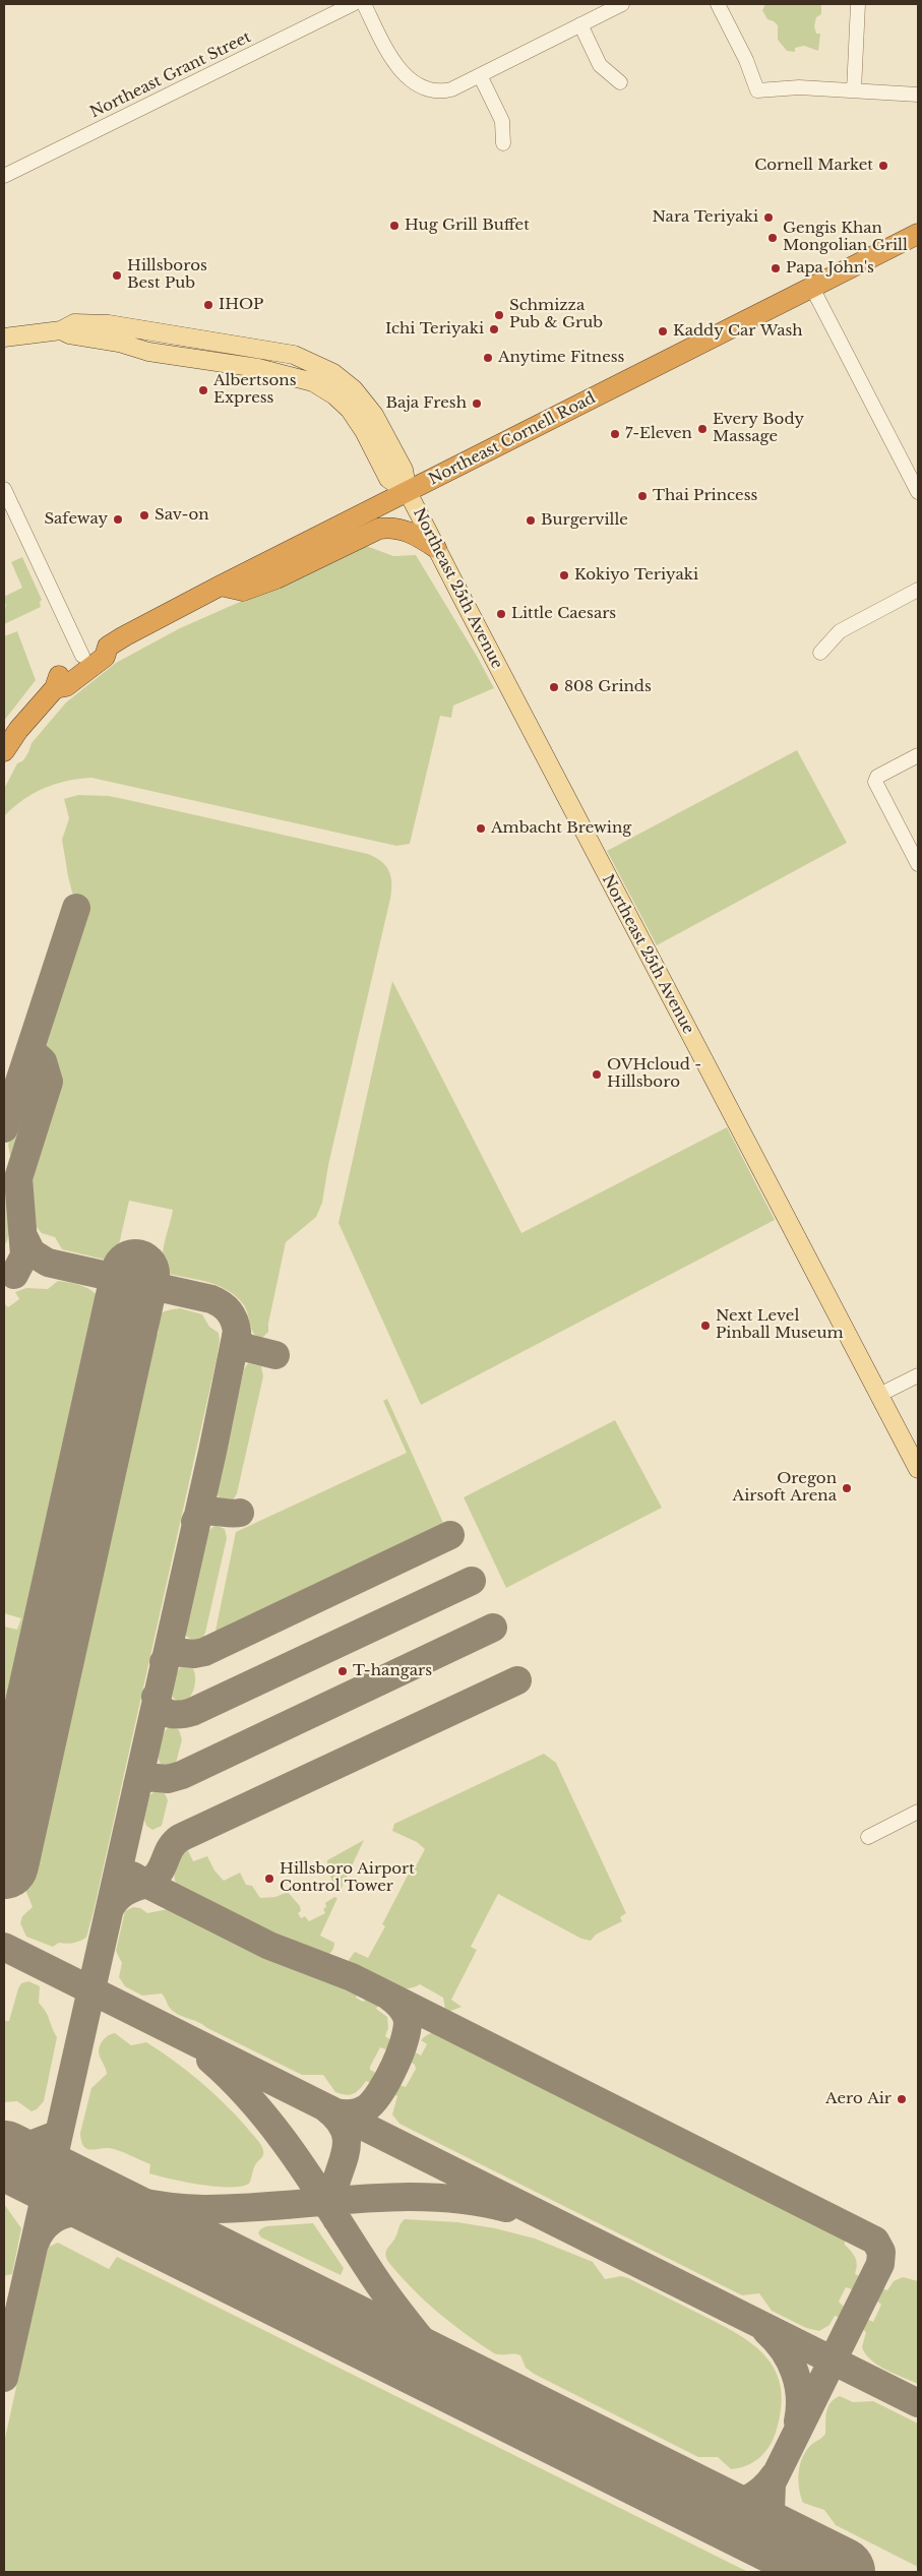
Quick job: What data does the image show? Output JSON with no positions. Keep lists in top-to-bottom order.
{
  "streets": {
    "highway": ["Northeast Cornell Road"],
    "main road": ["Northeast 25th Avenue"],
    "street": ["Northeast Grant Street"]
  },
  "crossings": [
    ["Northeast Cornell Road", "Northeast 25th Avenue"]
  ],
  "places": [
    "Cornell Market",
    "Nara Teriyaki",
    "Hug Grill Buffet",
    "Gengis Khan Mongolian Grill",
    "Papa John's",
    "Hillsboros Best Pub",
    "IHOP",
    "Schmizza Pub & Grub",
    "Ichi Teriyaki",
    "Kaddy Car Wash",
    "Anytime Fitness",
    "Albertsons Express",
    "Baja Fresh",
    "Every Body Massage",
    "7-Eleven",
    "Thai Princess",
    "Sav-on",
    "Safeway",
    "Burgerville",
    "Kokiyo Teriyaki",
    "Little Caesars",
    "808 Grinds",
    "Ambacht Brewing",
    "OVHcloud - Hillsboro",
    "Next Level Pinball Museum",
    "Oregon Airsoft Arena",
    "T-hangars",
    "Hillsboro Airport Control Tower",
    "Aero Air"
  ]
}
